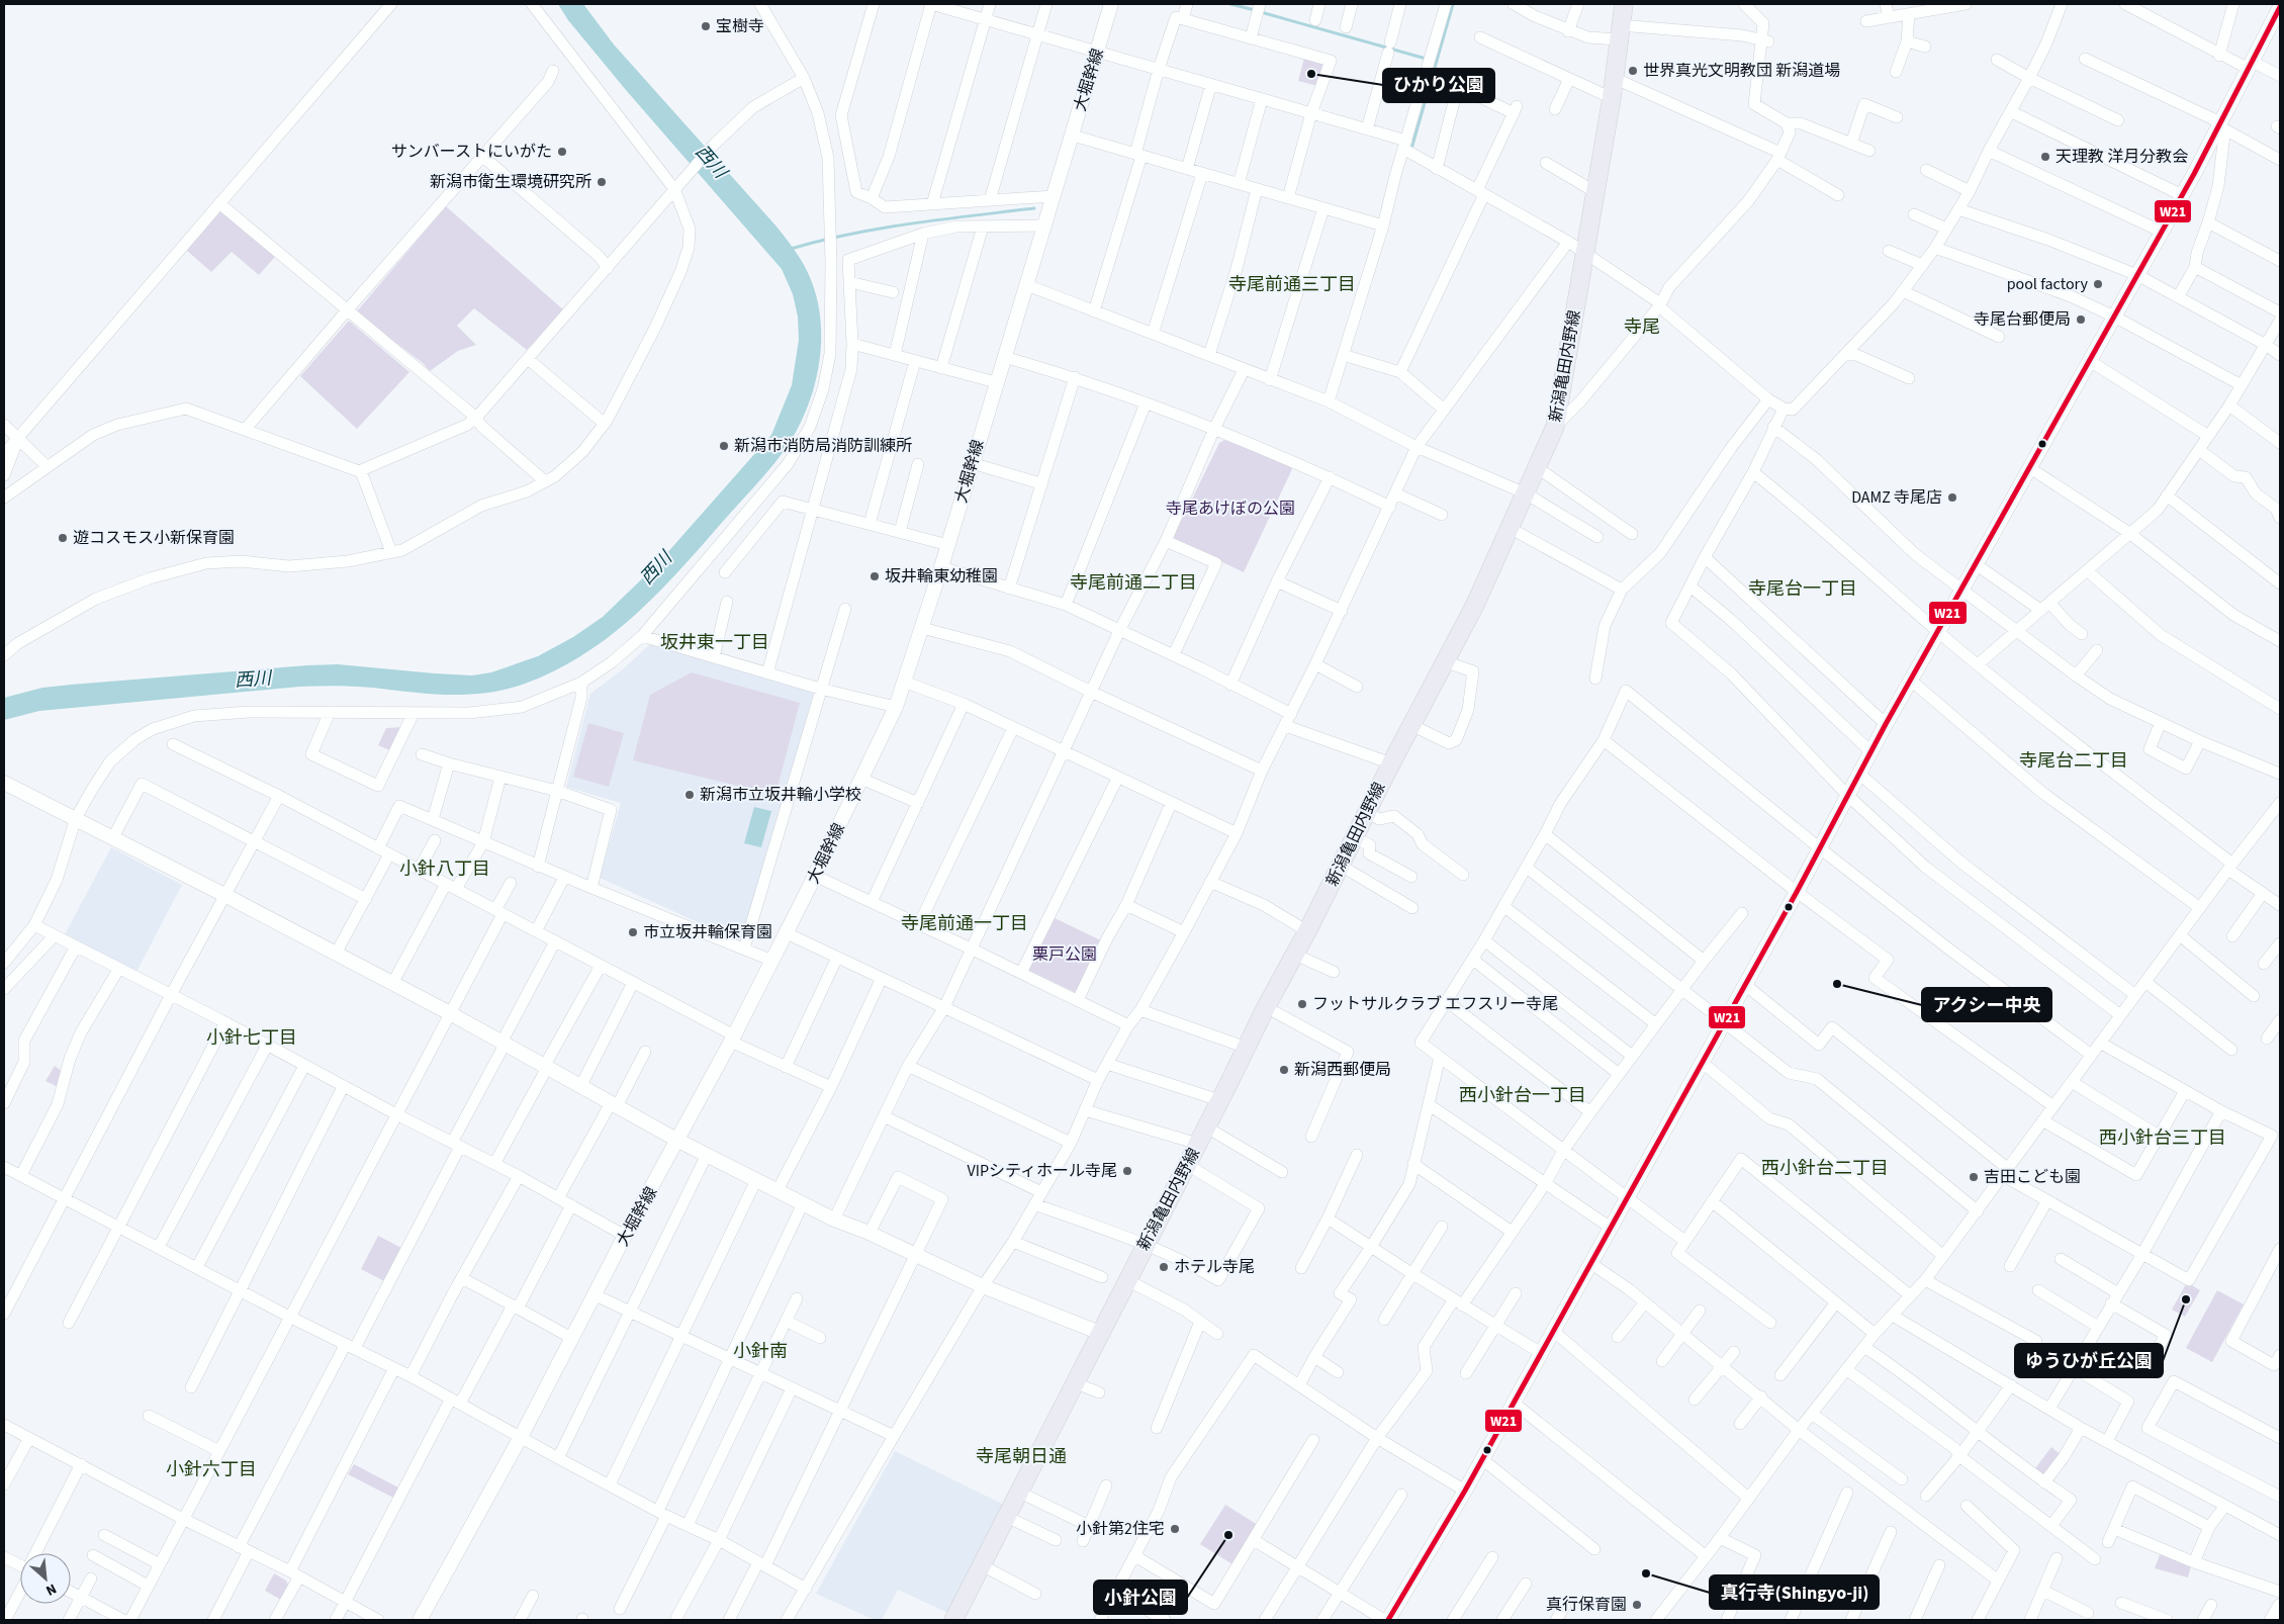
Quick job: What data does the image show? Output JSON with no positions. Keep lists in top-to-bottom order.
{
  "streets": {
    "main road": ["新潟亀田内野線"],
    "street": ["大堀幹線"]
  },
  "districts": [
    "寺尾前通三丁目",
    "寺尾",
    "寺尾前通二丁目",
    "寺尾台一丁目",
    "坂井東一丁目",
    "寺尾台二丁目",
    "小針八丁目",
    "寺尾前通一丁目",
    "小針七丁目",
    "西小針台一丁目",
    "西小針台三丁目",
    "西小針台二丁目",
    "小針南",
    "寺尾朝日通",
    "小針六丁目"
  ],
  "water": ["西川"],
  "parks": ["寺尾あけぼの公園", "栗戸公園"],
  "places": [
    "宝樹寺",
    "世界真光文明教団 新潟道場",
    "ひかり公園",
    "サンバーストにいがた",
    "天理教 洋月分教会",
    "新潟市衛生環境研究所",
    "pool factory",
    "寺尾台郵便局",
    "新潟市消防局消防訓練所",
    "DAMZ 寺尾店",
    "遊コスモス小新保育園",
    "坂井輪東幼稚園",
    "新潟市立坂井輪小学校",
    "市立坂井輪保育園",
    "アクシー中央",
    "フットサルクラブ エフスリー寺尾",
    "新潟西郵便局",
    "VIPシティホール寺尾",
    "吉田こども園",
    "ホテル寺尾",
    "ゆうひが丘公園",
    "小針第2住宅",
    "小針公園",
    "真行寺(Shingyo-ji)",
    "真行保育園"
  ],
  "lines": ["transit line W21"],
  "north": "bottom right"
}
